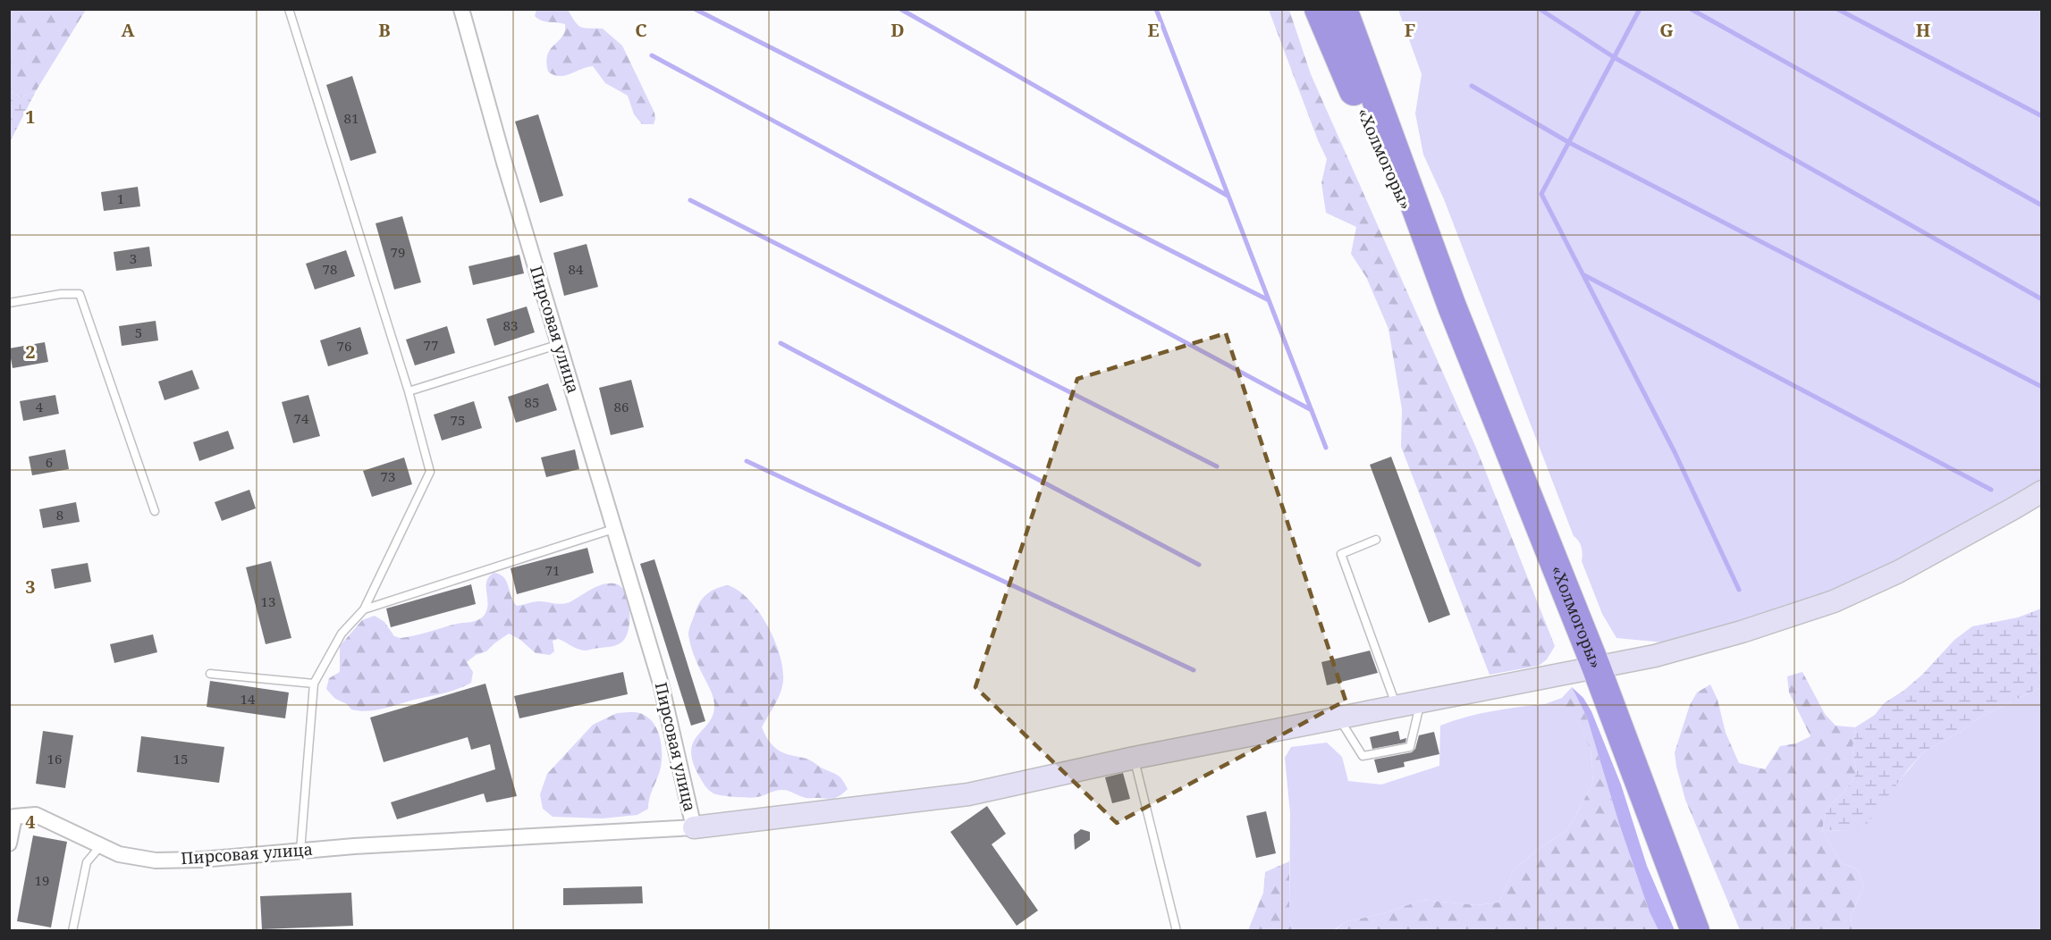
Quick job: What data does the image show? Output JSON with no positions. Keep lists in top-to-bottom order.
{
  "streets": {
    "highway": ["«Холмогоры»"],
    "street": ["Пирсовая улица"]
  },
  "house_numbers": [
    "81",
    "1",
    "79",
    "3",
    "78",
    "84",
    "83",
    "5",
    "77",
    "76",
    "85",
    "4",
    "86",
    "74",
    "75",
    "6",
    "73",
    "8",
    "71",
    "13",
    "14",
    "16",
    "15",
    "19"
  ],
  "grid": {
    "columns": [
      "A",
      "B",
      "C",
      "D",
      "E",
      "F",
      "G",
      "H"
    ],
    "rows": [
      "1",
      "2",
      "3",
      "4"
    ]
  }
}
